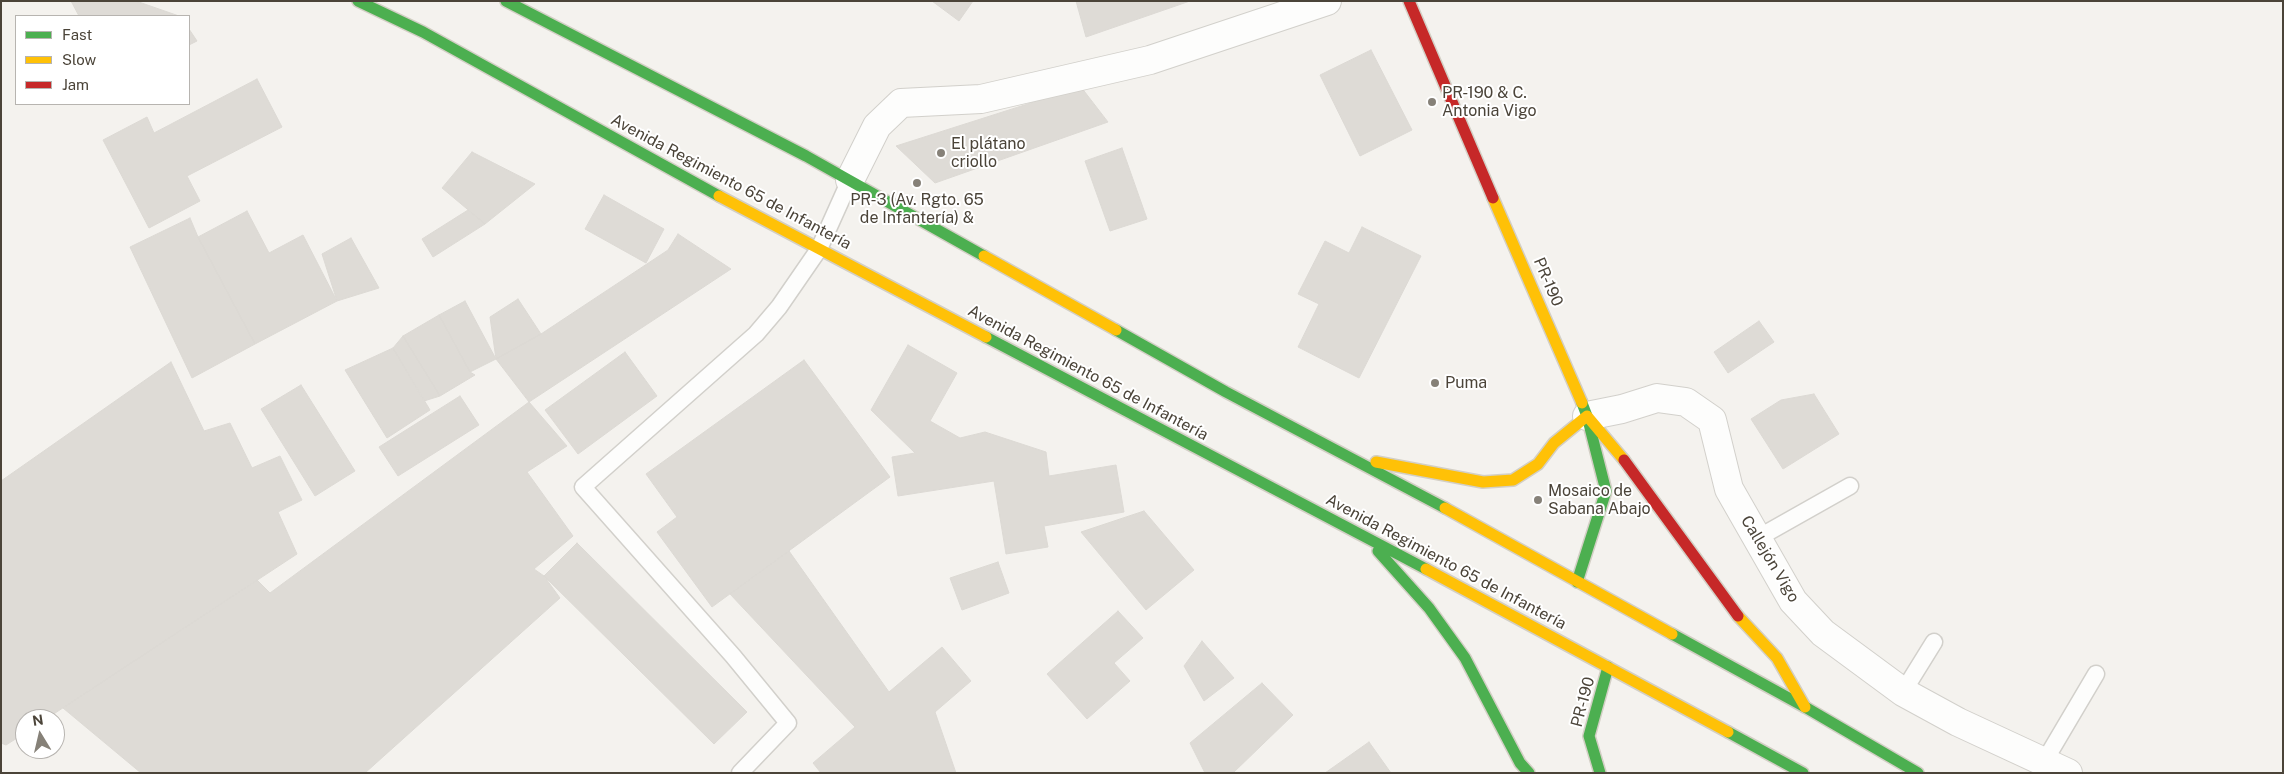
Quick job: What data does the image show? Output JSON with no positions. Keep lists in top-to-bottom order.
{
  "streets": {
    "main road": ["Avenida Regimiento 65 de Infantería", "PR-190"],
    "street": ["Callejón Vigo"]
  },
  "crossings": [
    ["Avenida Regimiento 65 de Infantería", "PR-190"],
    ["PR-190", "Callejón Vigo"]
  ],
  "places": [
    "PR-190 & C. Antonia Vigo",
    "El plátano criollo",
    "PR-3 (Av. Rgto. 65 de Infantería) &",
    "Puma",
    "Mosaico de Sabana Abajo"
  ],
  "legend": ["Fast", "Slow", "Jam"],
  "north": "top"
}
